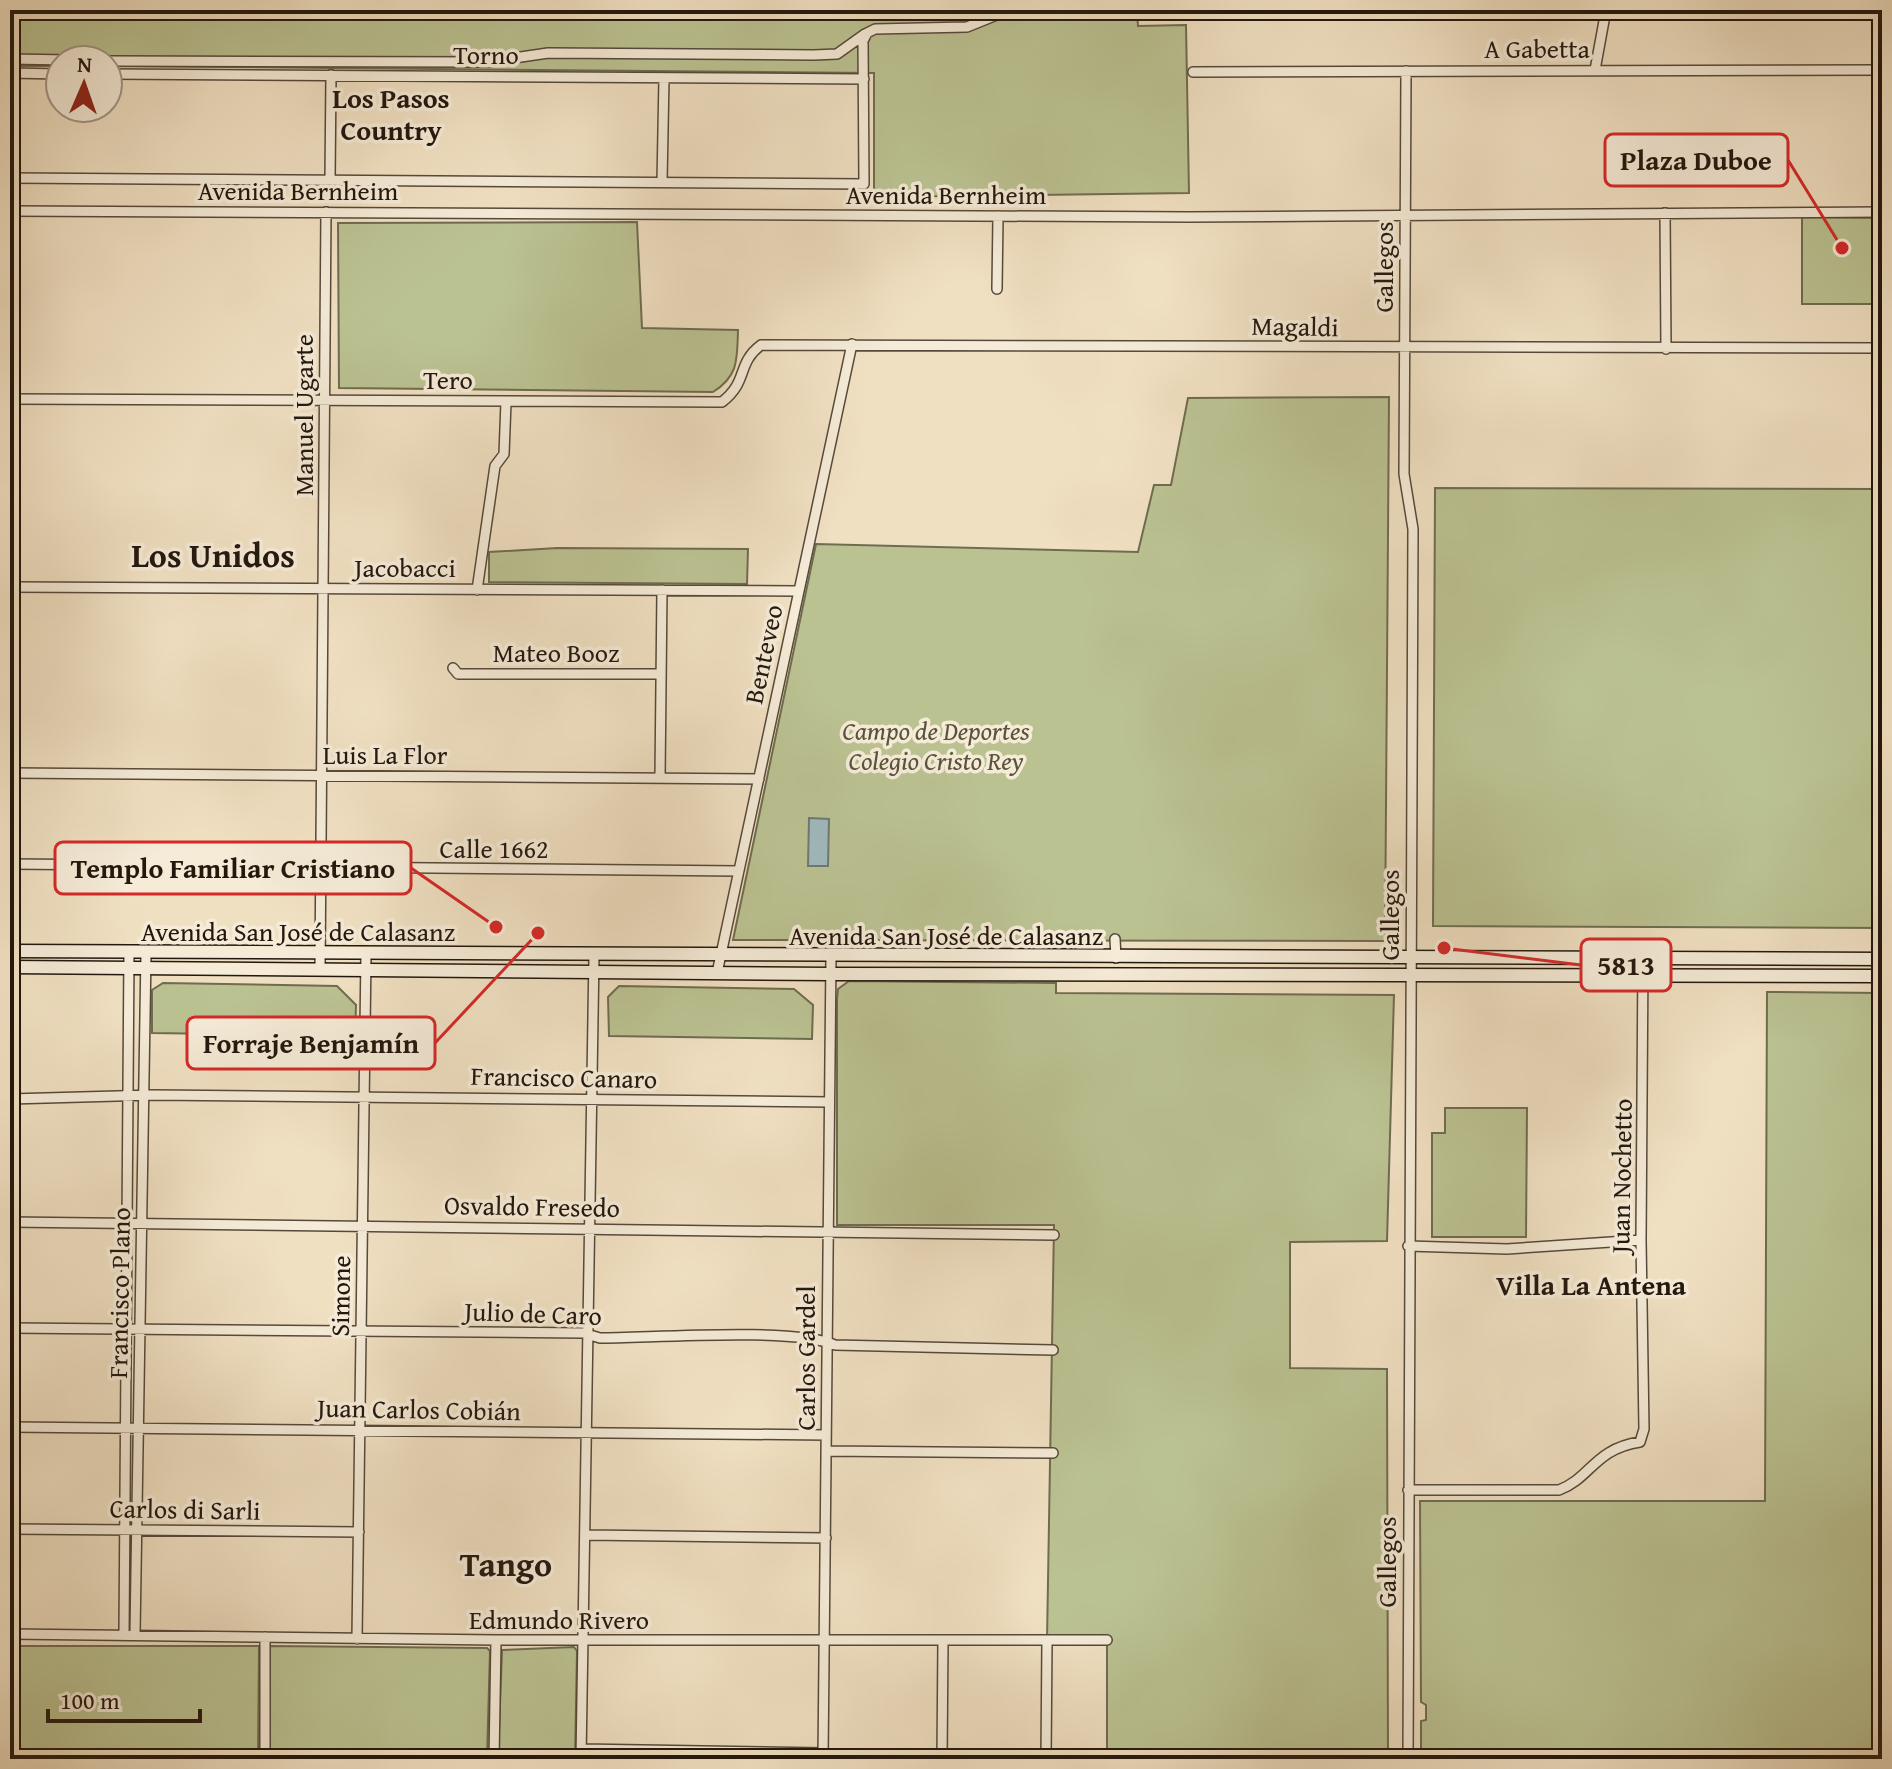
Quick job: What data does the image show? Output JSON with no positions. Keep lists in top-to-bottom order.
{
  "streets": {
    "main road": ["Avenida San José de Calasanz"],
    "street": [
      "A Gabetta",
      "Torno",
      "Avenida Bernheim",
      "Gallegos",
      "Magaldi",
      "Tero",
      "Manuel Ugarte",
      "Jacobacci",
      "Mateo Booz",
      "Benteveo",
      "Luis La Flor",
      "Calle 1662",
      "Francisco Canaro",
      "Juan Nochetto",
      "Osvaldo Fresedo",
      "Francisco Plano",
      "Simone",
      "Julio de Caro",
      "Carlos Gardel",
      "Juan Carlos Cobián",
      "Carlos di Sarli",
      "Edmundo Rivero"
    ]
  },
  "crossings": [
    ["A Gabetta", "Gallegos"],
    ["Avenida Bernheim", "Gallegos"],
    ["Avenida Bernheim", "Manuel Ugarte"],
    ["Gallegos", "Magaldi"],
    ["Gallegos", "Avenida San José de Calasanz"],
    ["Gallegos", "Juan Nochetto"],
    ["Magaldi", "Tero"],
    ["Magaldi", "Benteveo"],
    ["Tero", "Manuel Ugarte"],
    ["Tero", "Benteveo"],
    ["Manuel Ugarte", "Jacobacci"],
    ["Manuel Ugarte", "Luis La Flor"],
    ["Manuel Ugarte", "Calle 1662"],
    ["Manuel Ugarte", "Avenida San José de Calasanz"],
    ["Jacobacci", "Benteveo"],
    ["Benteveo", "Luis La Flor"],
    ["Benteveo", "Calle 1662"],
    ["Benteveo", "Avenida San José de Calasanz"],
    ["Avenida San José de Calasanz", "Juan Nochetto"],
    ["Avenida San José de Calasanz", "Francisco Plano"],
    ["Avenida San José de Calasanz", "Simone"],
    ["Avenida San José de Calasanz", "Carlos Gardel"],
    ["Francisco Canaro", "Francisco Plano"],
    ["Francisco Canaro", "Simone"],
    ["Francisco Canaro", "Carlos Gardel"],
    ["Osvaldo Fresedo", "Francisco Plano"],
    ["Osvaldo Fresedo", "Simone"],
    ["Osvaldo Fresedo", "Carlos Gardel"],
    ["Francisco Plano", "Julio de Caro"],
    ["Francisco Plano", "Juan Carlos Cobián"],
    ["Francisco Plano", "Carlos di Sarli"],
    ["Francisco Plano", "Edmundo Rivero"],
    ["Simone", "Julio de Caro"],
    ["Simone", "Juan Carlos Cobián"],
    ["Simone", "Carlos di Sarli"],
    ["Simone", "Edmundo Rivero"],
    ["Julio de Caro", "Carlos Gardel"],
    ["Carlos Gardel", "Juan Carlos Cobián"],
    ["Carlos Gardel", "Edmundo Rivero"]
  ],
  "districts": [
    "Los Pasos Country",
    "Los Unidos",
    "Villa La Antena",
    "Tango"
  ],
  "parks": ["Campo de Deportes Colegio Cristo Rey"],
  "places": [
    "Plaza Duboe",
    "Templo Familiar Cristiano",
    "Forraje Benjamín",
    "5813"
  ],
  "scale_bar": "100 m",
  "north": "top"
}
